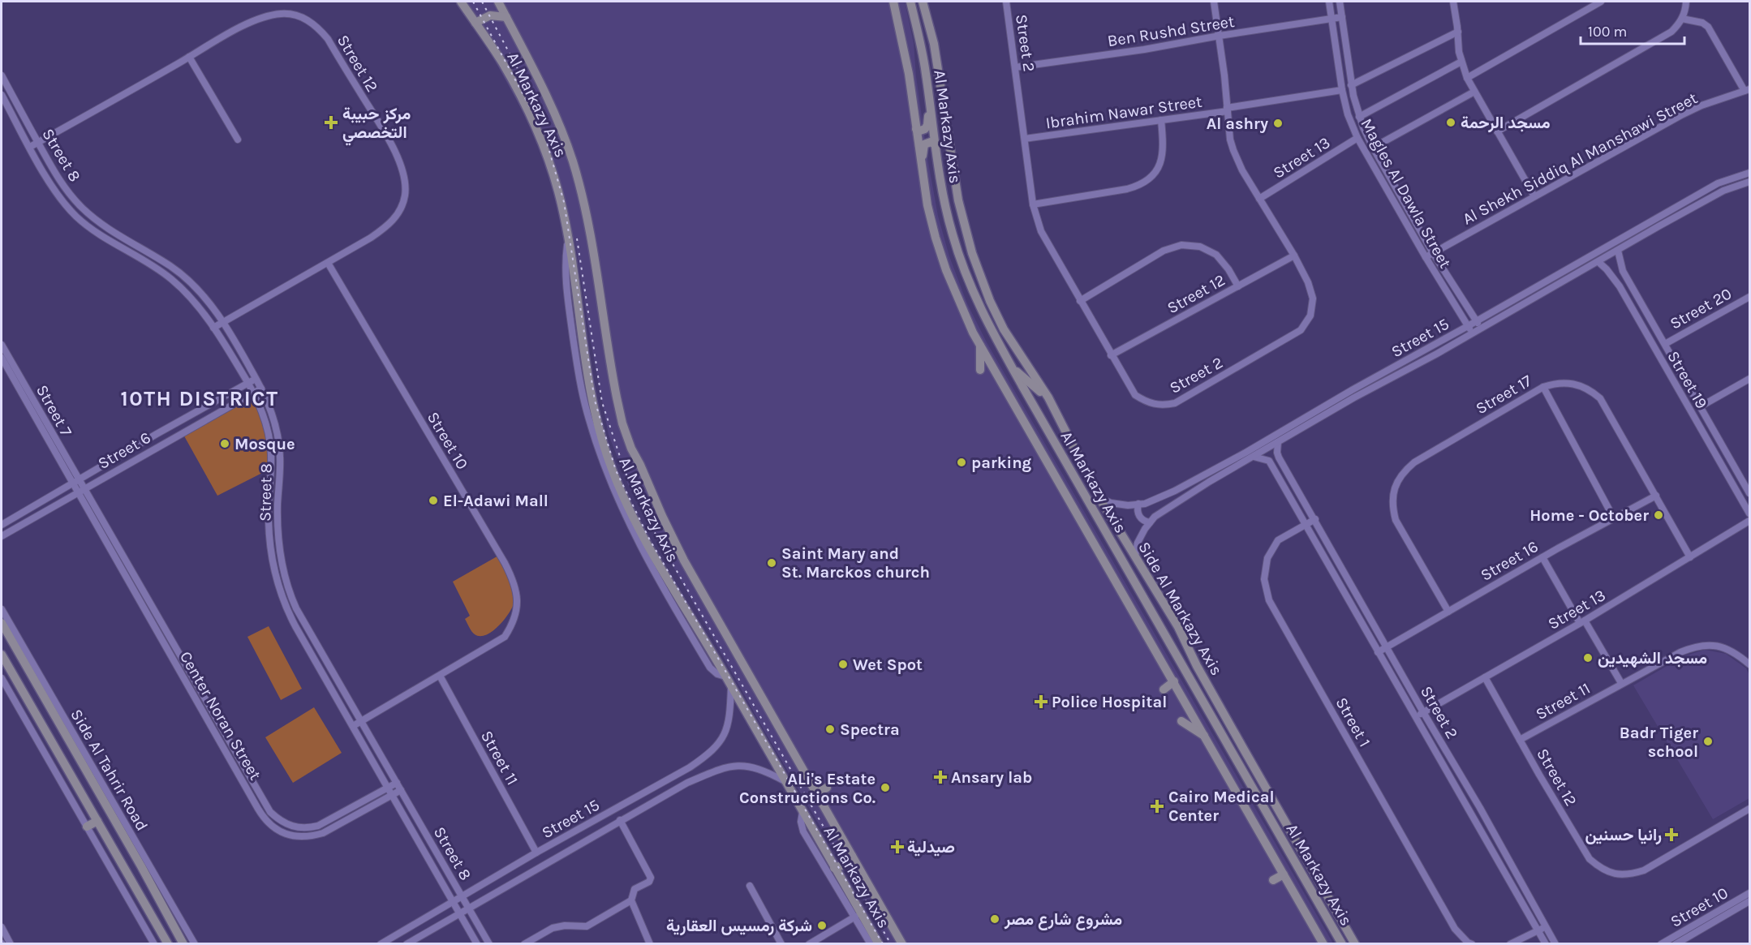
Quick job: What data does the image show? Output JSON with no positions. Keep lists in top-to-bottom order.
{
  "streets": {
    "main road": ["Al Markazy Axis", "Side Al Markazy Axis"],
    "street": [
      "Ben Rushd Street",
      "Street 2",
      "Street 12",
      "Ibrahim Nawar Street",
      "Street 8",
      "Street 13",
      "Al Shekh Siddiq Al Manshawi Street",
      "Magles Al Dawla Street",
      "Street 20",
      "Street 15",
      "Street 19",
      "Street 17",
      "Street 7",
      "Street 10",
      "Street 6",
      "Street 16",
      "Street 11",
      "Center Noran Street",
      "Street 1",
      "Side Al Tahrir Road"
    ]
  },
  "crossings": [
    ["Ben Rushd Street", "Street 2"],
    ["Ben Rushd Street", "Magles Al Dawla Street"],
    ["Street 2", "Street 12"],
    ["Street 2", "Ibrahim Nawar Street"],
    ["Street 2", "Street 13"],
    ["Street 2", "Street 15"],
    ["Street 2", "Street 16"],
    ["Street 2", "Street 1"],
    ["Street 12", "Street 8"],
    ["Street 12", "Street 13"],
    ["Street 12", "Street 10"],
    ["Street 12", "Street 11"],
    ["Al Markazy Axis", "Street 15"],
    ["Ibrahim Nawar Street", "Magles Al Dawla Street"],
    ["Street 8", "Street 15"],
    ["Street 8", "Street 10"],
    ["Street 8", "Street 6"],
    ["Street 8", "Center Noran Street"],
    ["Street 13", "Magles Al Dawla Street"],
    ["Street 13", "Street 17"],
    ["Al Shekh Siddiq Al Manshawi Street", "Magles Al Dawla Street"],
    ["Magles Al Dawla Street", "Street 15"],
    ["Street 20", "Street 19"],
    ["Street 15", "Street 19"],
    ["Street 15", "Side Al Markazy Axis"],
    ["Street 15", "Street 11"],
    ["Street 17", "Street 16"],
    ["Street 7", "Street 6"],
    ["Street 7", "Center Noran Street"],
    ["Street 10", "Street 11"],
    ["Street 6", "Center Noran Street"]
  ],
  "districts": ["10TH DISTRICT"],
  "places": {
    "health": [
      "مركز حبيبة التخصصي",
      "Police Hospital",
      "Ansary lab",
      "Cairo Medical Center",
      "رانيا حسنين",
      "صيدلية"
    ],
    "other": [
      "مسجد الرحمة",
      "Al ashry",
      "Mosque",
      "parking",
      "El-Adawi Mall",
      "Home - October",
      "Saint Mary and St. Marckos church",
      "مسجد الشهيدين",
      "Wet Spot",
      "Spectra",
      "Badr Tiger school",
      "ALi's Estate Constructions Co.",
      "مشروع شارع مصر",
      "شركة رمسيس العقارية"
    ]
  },
  "scale_bar": "100 m"
}
